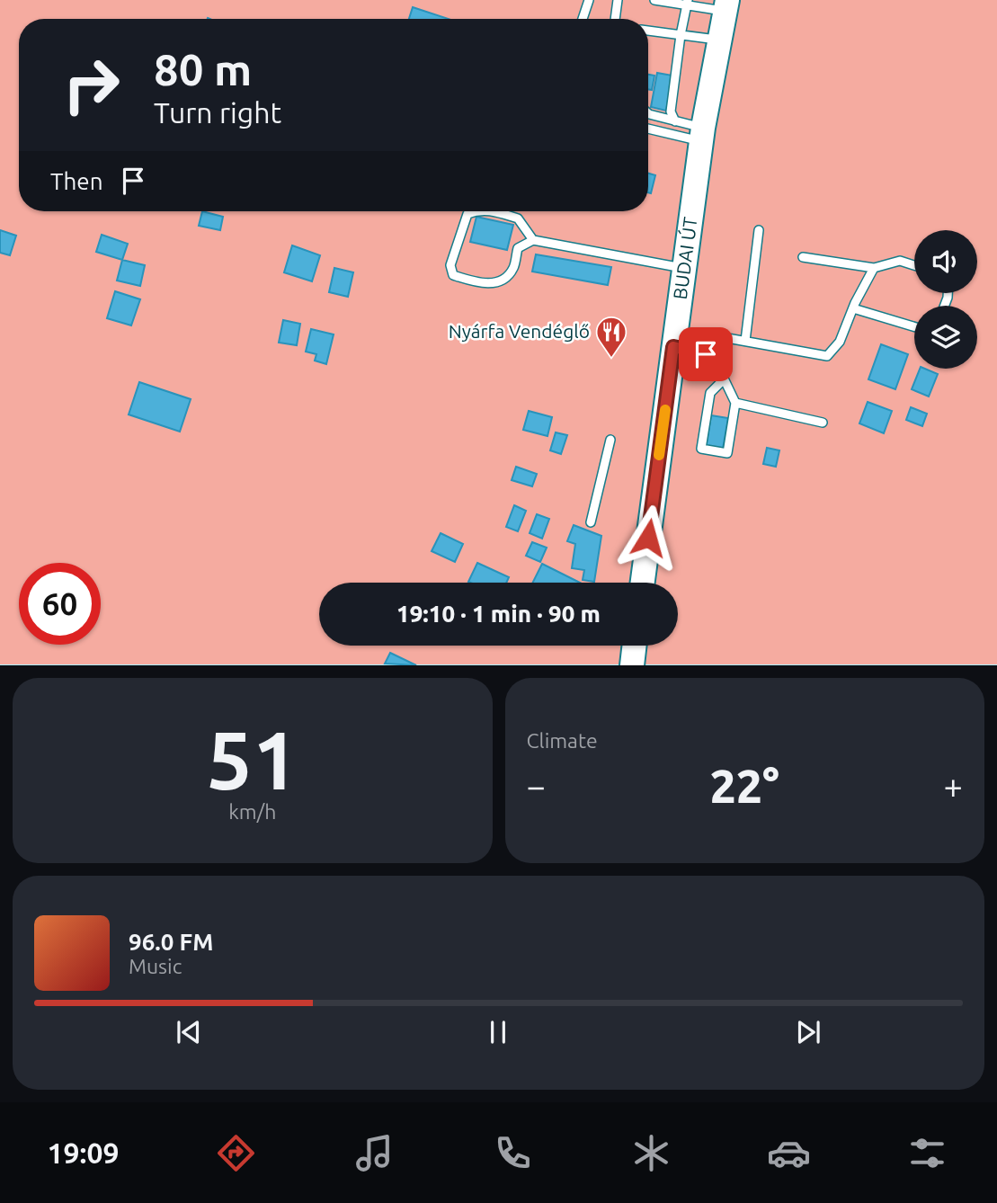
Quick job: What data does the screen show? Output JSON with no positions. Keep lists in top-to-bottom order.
{
  "streets": {
    "main road": ["BUDAI ÚT"]
  },
  "places": {
    "restaurant": ["Nyárfa Vendéglő"]
  },
  "page": {
    "turn": ["80 m", "Turn right"],
    "then": "Then",
    "limit": "60",
    "trip": "19:10 · 1 min · 90 m",
    "tile": [
      ["51", "km/h"],
      "Climate"
    ],
    "heat": ["−", "22°", "+"],
    "song": ["96.0 FM", "Music"],
    "tabs": "19:09"
  }
}
